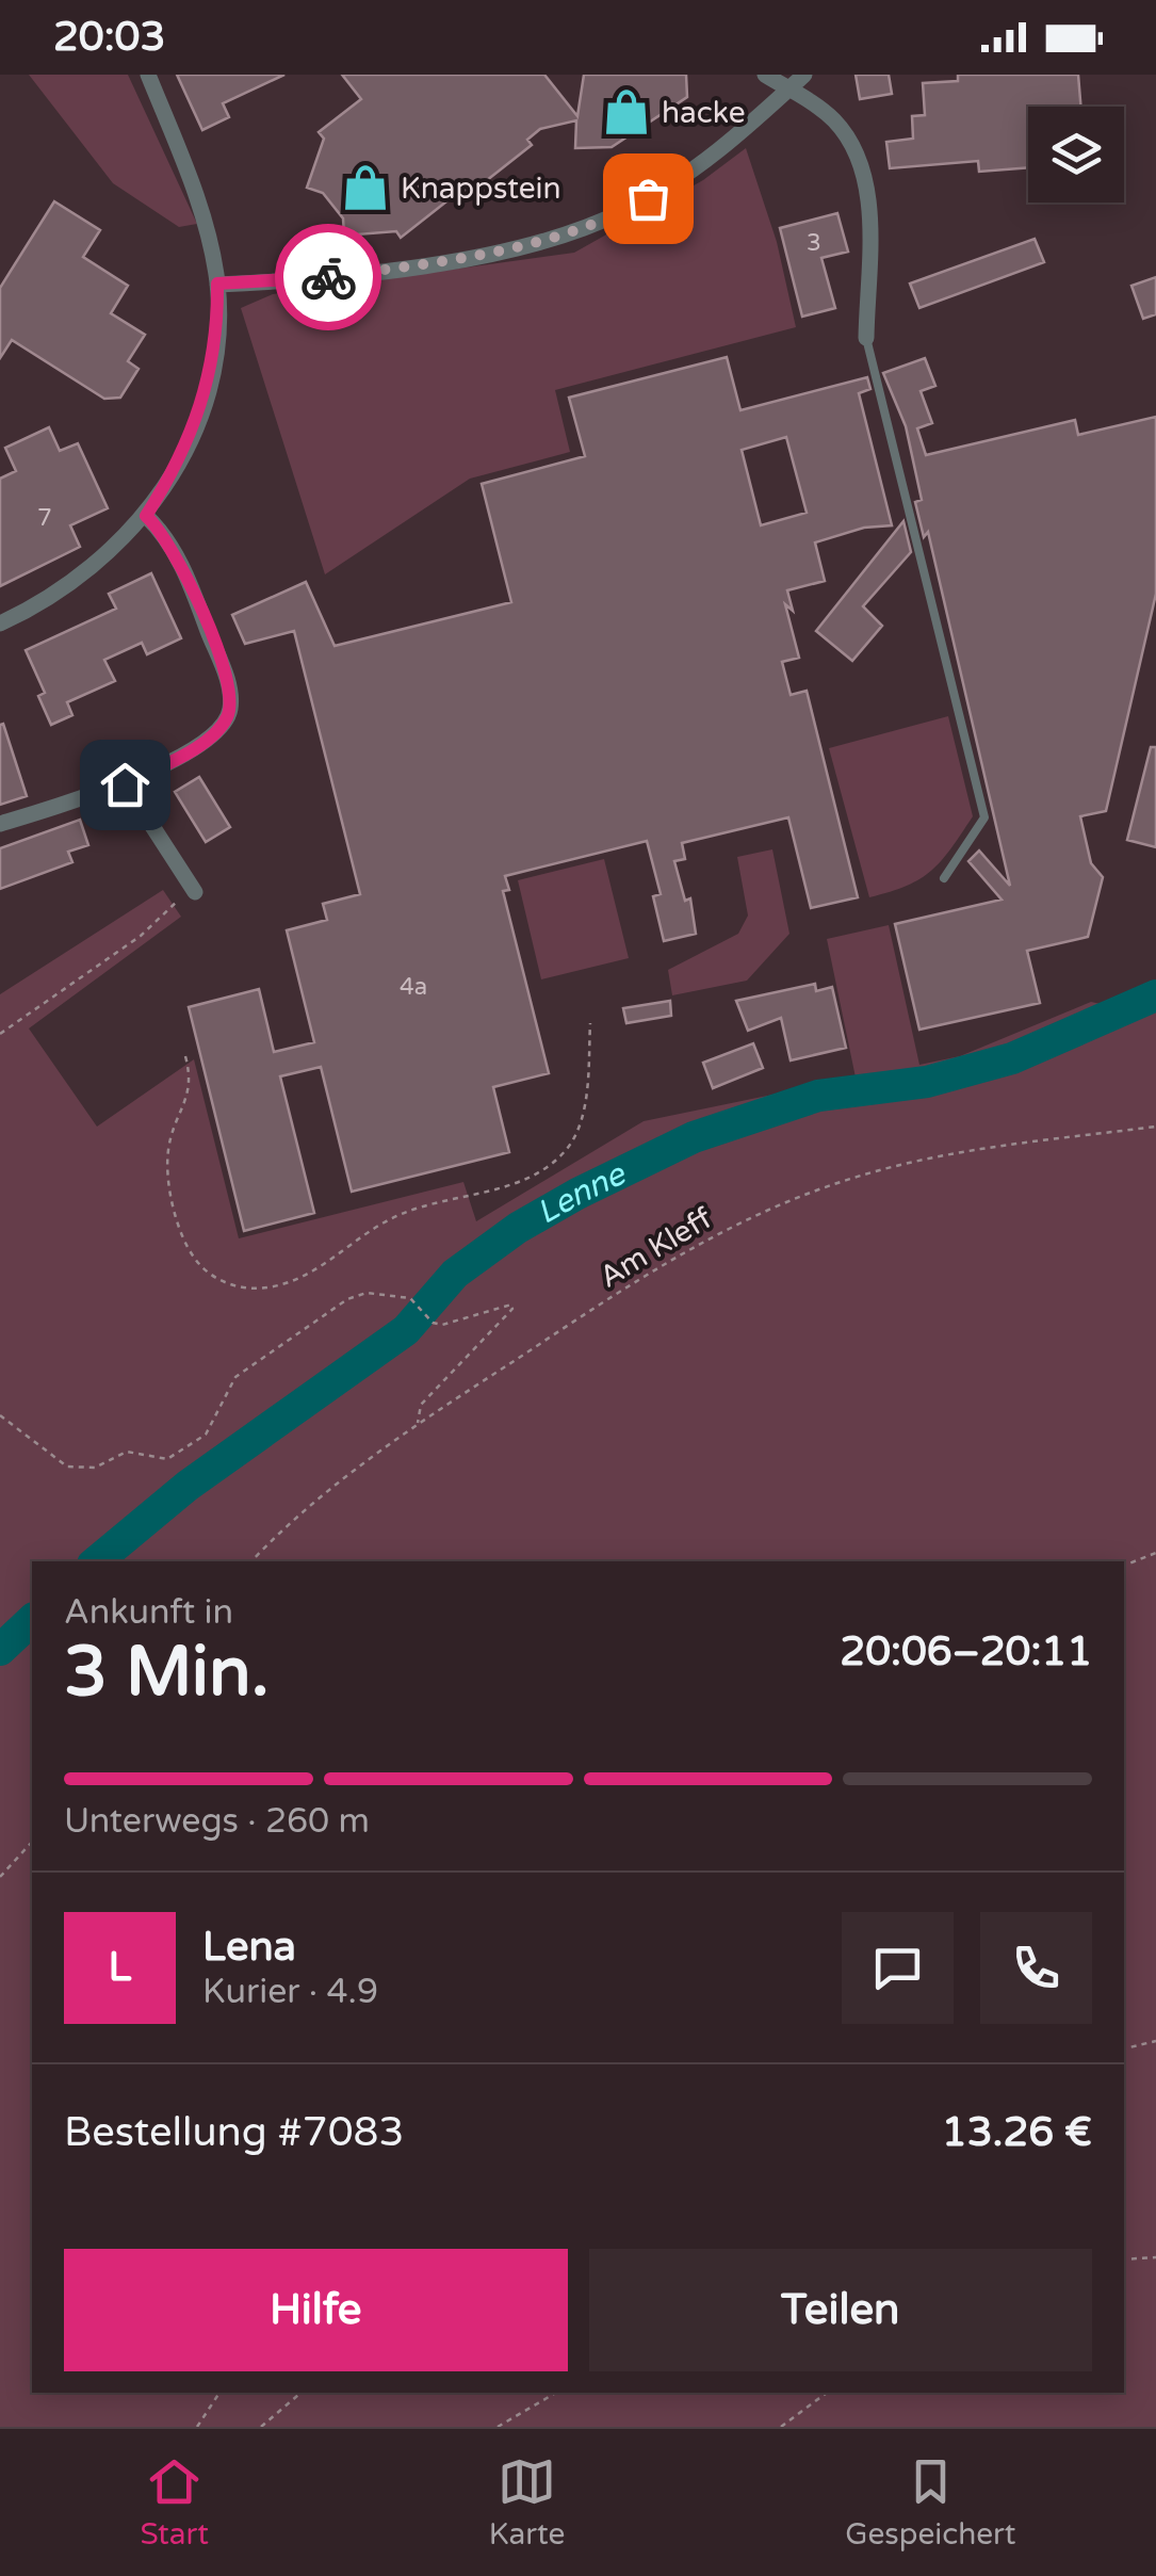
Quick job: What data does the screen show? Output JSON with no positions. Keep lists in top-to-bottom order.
{
  "streets": {
    "path": ["Am Kleff"]
  },
  "water": ["Lenne"],
  "places": {
    "shop": ["hacke", "Knappstein"]
  },
  "house_numbers": ["3", "7", "4a"],
  "page": {
    "status": "20:03",
    "heading": ["3 Min.", "Ankunft in", "20:06–20:11"],
    "panel": [
      "Lena",
      "Kurier · 4.9",
      "Bestellung #7083",
      "13.26 €"
    ],
    "bar": "Unterwegs · 260 m",
    "round": "L",
    "buttons": ["Hilfe", "Teilen"],
    "tabs": ["Start", "Karte", "Gespeichert"]
  }
}
